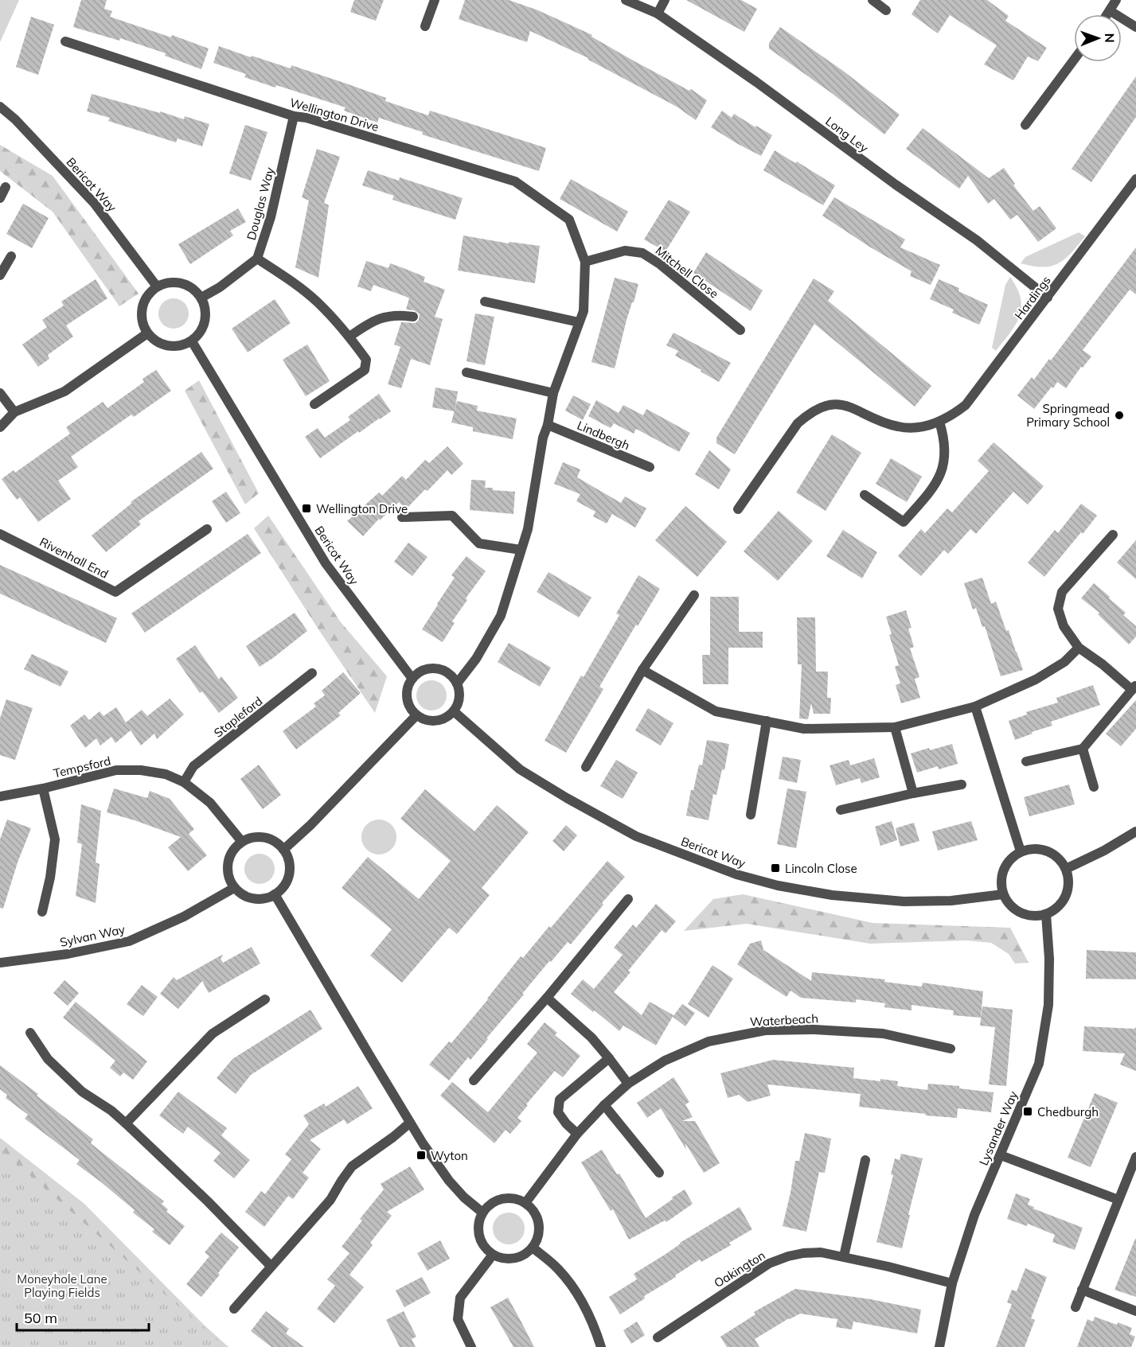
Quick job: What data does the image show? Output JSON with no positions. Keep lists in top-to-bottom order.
{
  "streets": {
    "street": [
      "Wellington Drive",
      "Long Ley",
      "Bericot Way",
      "Douglas Way",
      "Mitchell Close",
      "Hardings",
      "Lindbergh",
      "Rivenhall End",
      "Stapleford",
      "Tempsford",
      "Sylvan Way",
      "Waterbeach",
      "Lysander Way",
      "Oakington"
    ]
  },
  "crossings": [
    ["Wellington Drive", "Bericot Way"],
    ["Wellington Drive", "Douglas Way"],
    ["Wellington Drive", "Mitchell Close"],
    ["Wellington Drive", "Lindbergh"],
    ["Long Ley", "Hardings"],
    ["Bericot Way", "Douglas Way"],
    ["Bericot Way", "Lysander Way"],
    ["Stapleford", "Tempsford"],
    ["Tempsford", "Sylvan Way"],
    ["Lysander Way", "Oakington"]
  ],
  "parks": ["Moneyhole Lane Playing Fields"],
  "places": {
    "other": ["Springmead Primary School"],
    "transit": [
      "Wellington Drive",
      "Lincoln Close",
      "Chedburgh",
      "Wyton"
    ]
  },
  "scale_bar": "50 m",
  "north": "right"
}
